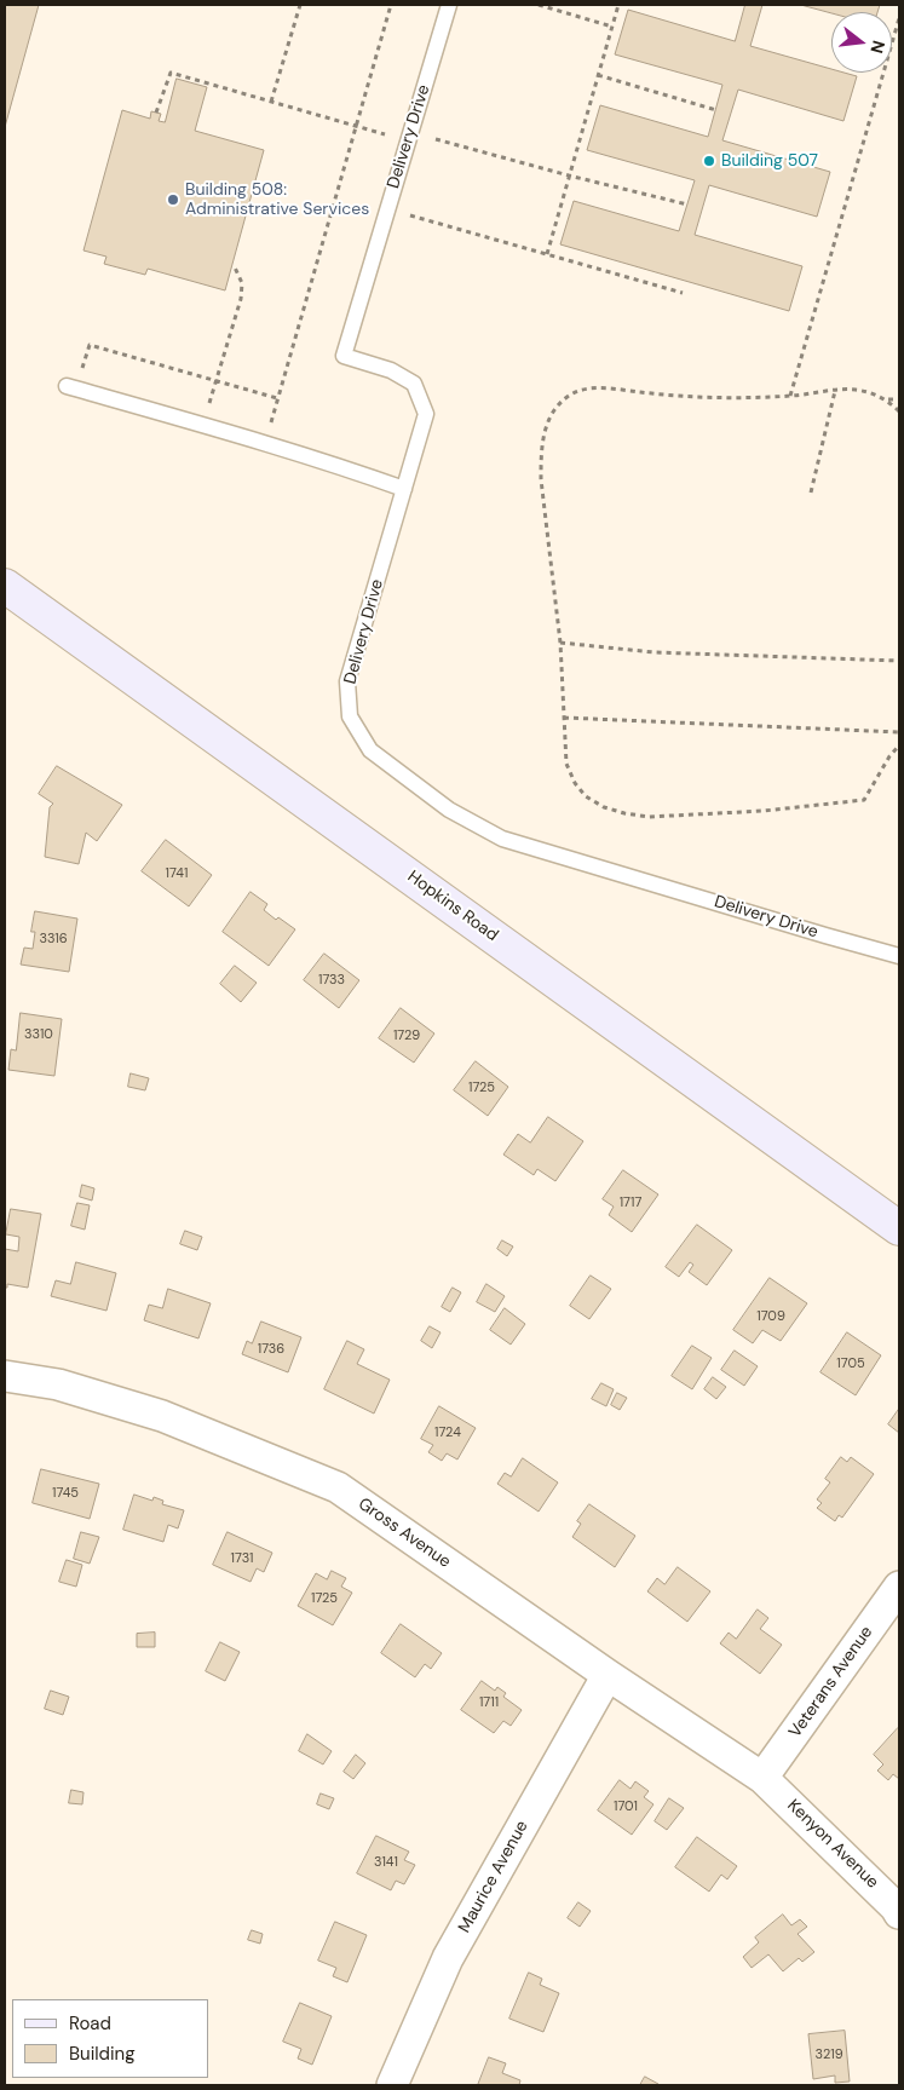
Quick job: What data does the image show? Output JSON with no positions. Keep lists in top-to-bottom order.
{
  "streets": {
    "main road": ["Hopkins Road"],
    "street": [
      "Gross Avenue",
      "Veterans Avenue",
      "Kenyon Avenue",
      "Maurice Avenue"
    ],
    "lane": ["Delivery Drive"]
  },
  "crossings": [
    ["Gross Avenue", "Veterans Avenue"],
    ["Gross Avenue", "Kenyon Avenue"],
    ["Gross Avenue", "Maurice Avenue"],
    ["Veterans Avenue", "Kenyon Avenue"]
  ],
  "places": ["Building 507", "Building 508: Administrative Services"],
  "house_numbers": [
    "1741",
    "3316",
    "1733",
    "3310",
    "1729",
    "1725",
    "1717",
    "1709",
    "1736",
    "1705",
    "1724",
    "1745",
    "1731",
    "1725",
    "1711",
    "1701",
    "3141",
    "3219"
  ],
  "legend": ["Road", "Building"],
  "north": "right"
}
